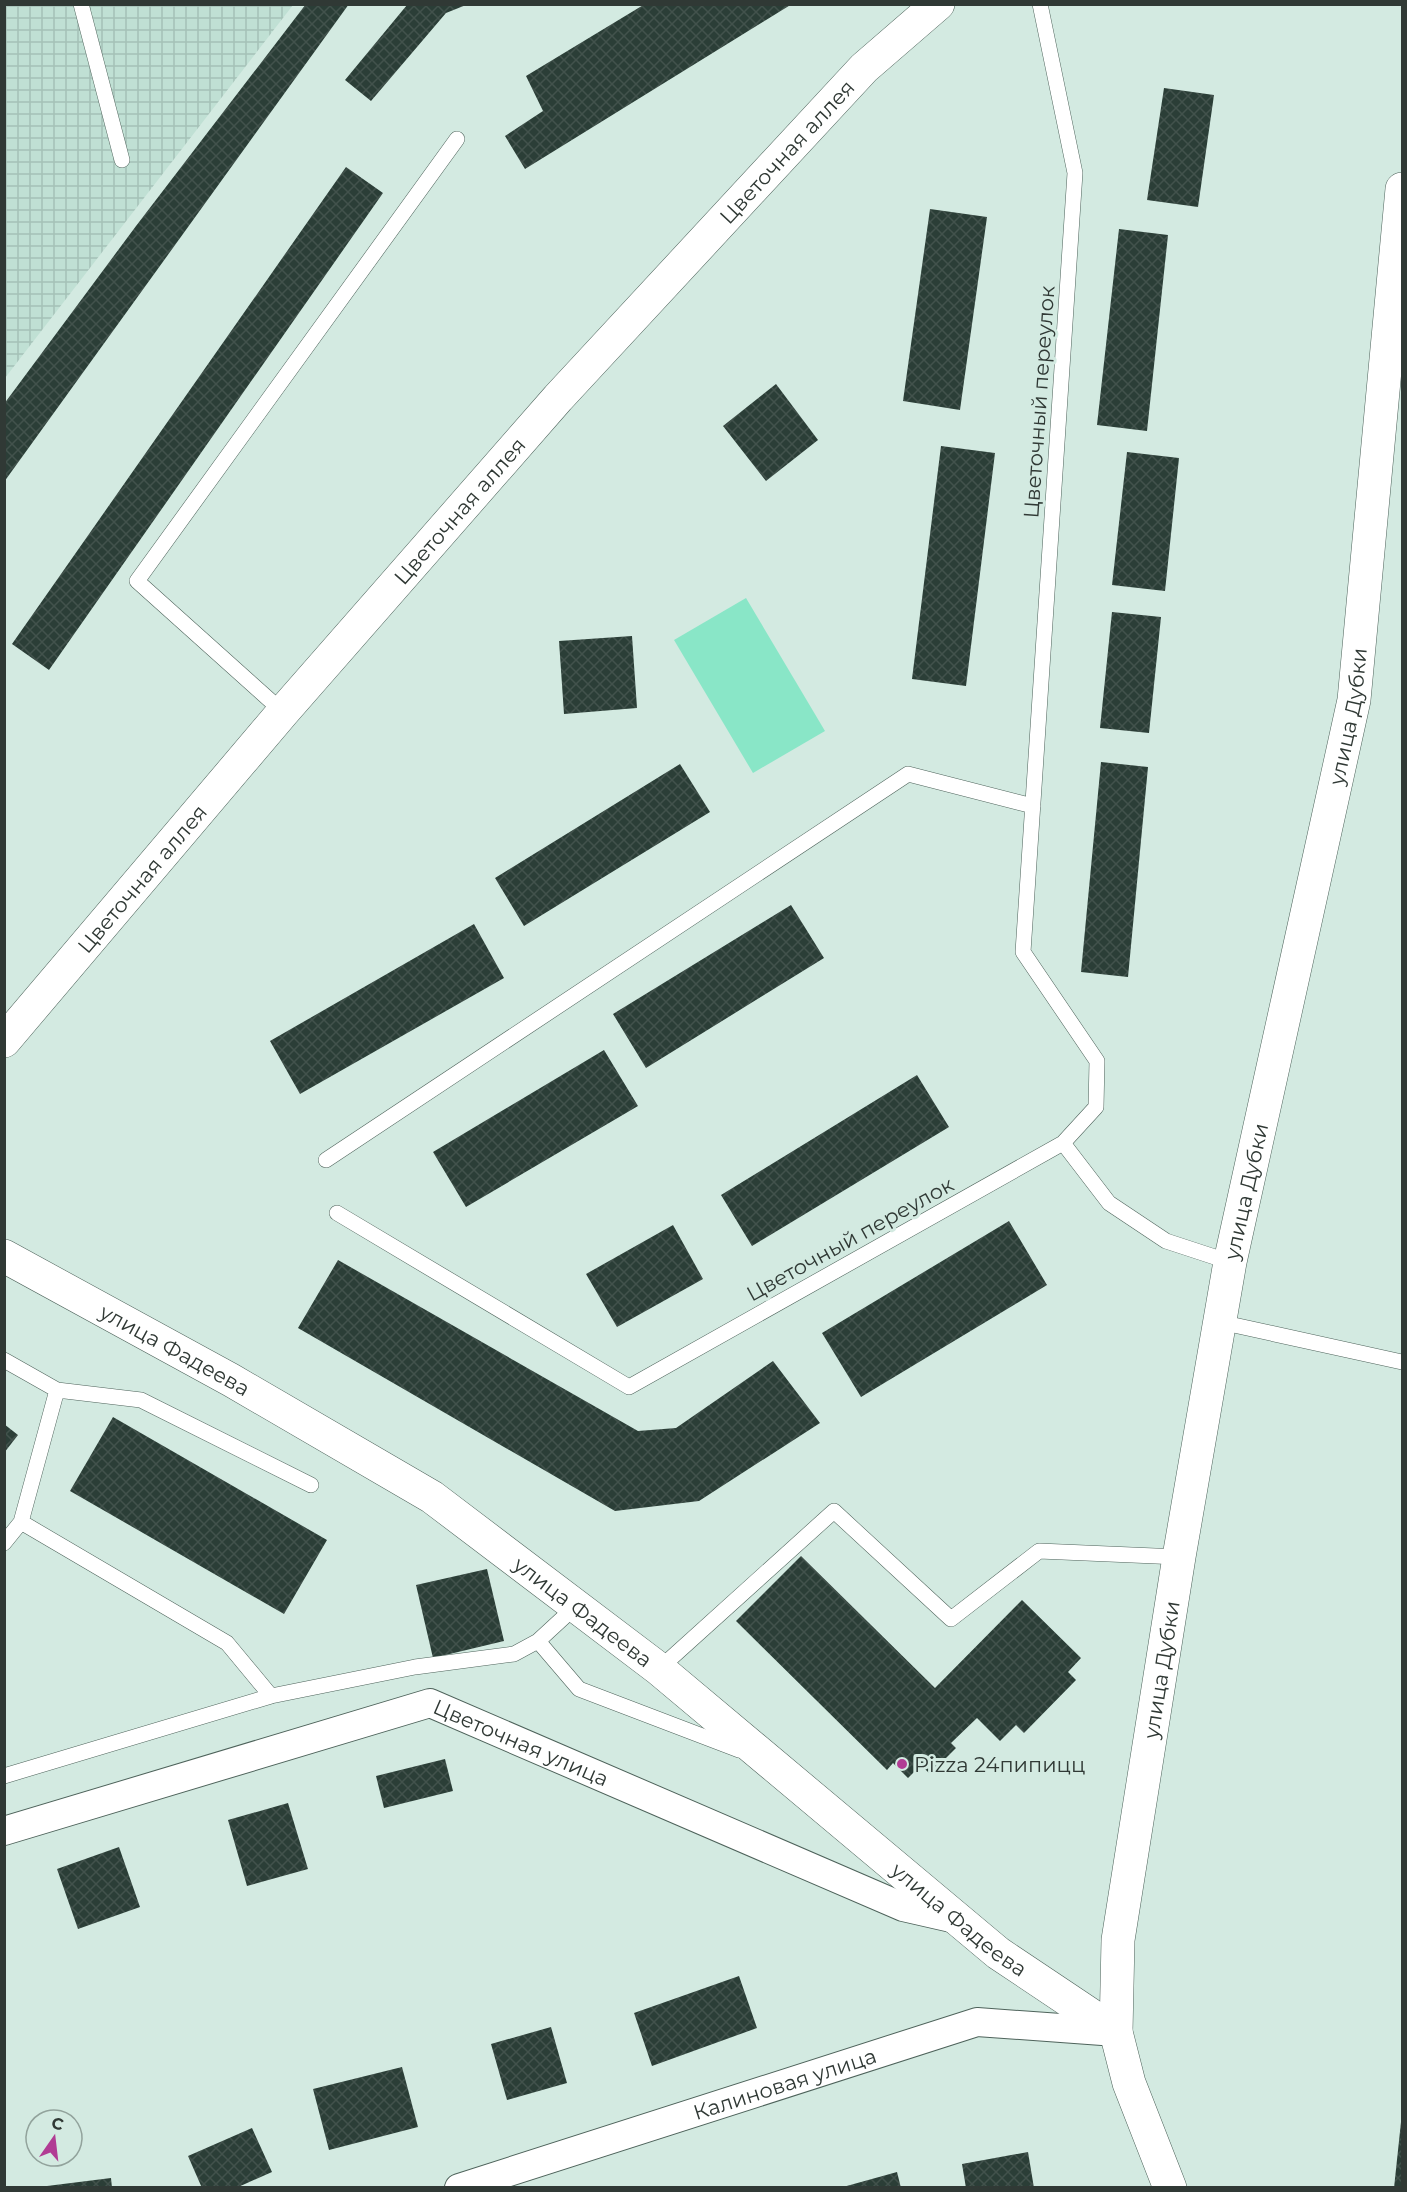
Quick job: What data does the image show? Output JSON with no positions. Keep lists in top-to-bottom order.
{
  "streets": {
    "street": [
      "Цветочная аллея",
      "улица Дубки",
      "улица Фадеева",
      "Цветочная улица",
      "Калиновая улица"
    ],
    "lane": ["Цветочный переулок"]
  },
  "crossings": [
    ["улица Дубки", "улица Фадеева"],
    ["улица Дубки", "Калиновая улица"],
    ["улица Фадеева", "Цветочная улица"],
    ["улица Фадеева", "Калиновая улица"]
  ],
  "places": ["Pizza 24пипицц"],
  "north": "top"
}
